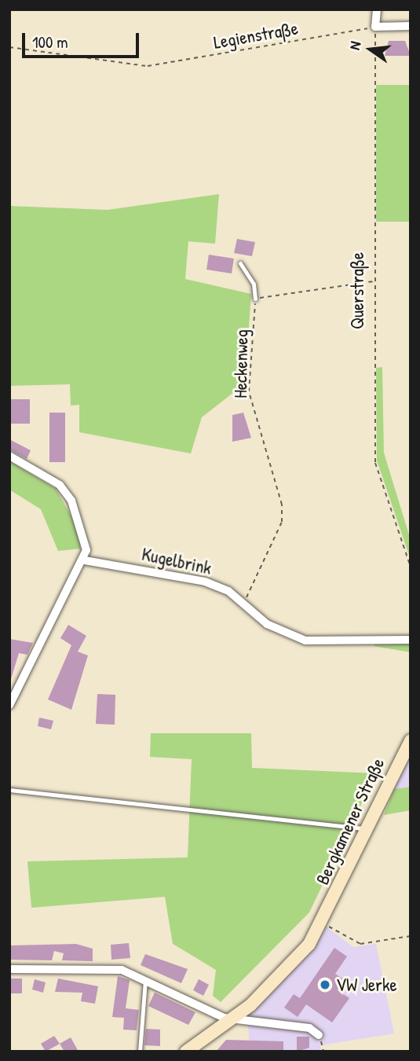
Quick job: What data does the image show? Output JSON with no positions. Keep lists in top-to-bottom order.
{
  "streets": {
    "street": ["Kugelbrink", "Bergkamener Straße"],
    "path": ["Legienstraße", "Querstraße", "Heckenweg"]
  },
  "crossings": [
    ["Legienstraße", "Querstraße"],
    ["Heckenweg", "Kugelbrink"]
  ],
  "places": ["VW Jerke"],
  "scale_bar": "100 m",
  "north": "left"
}
